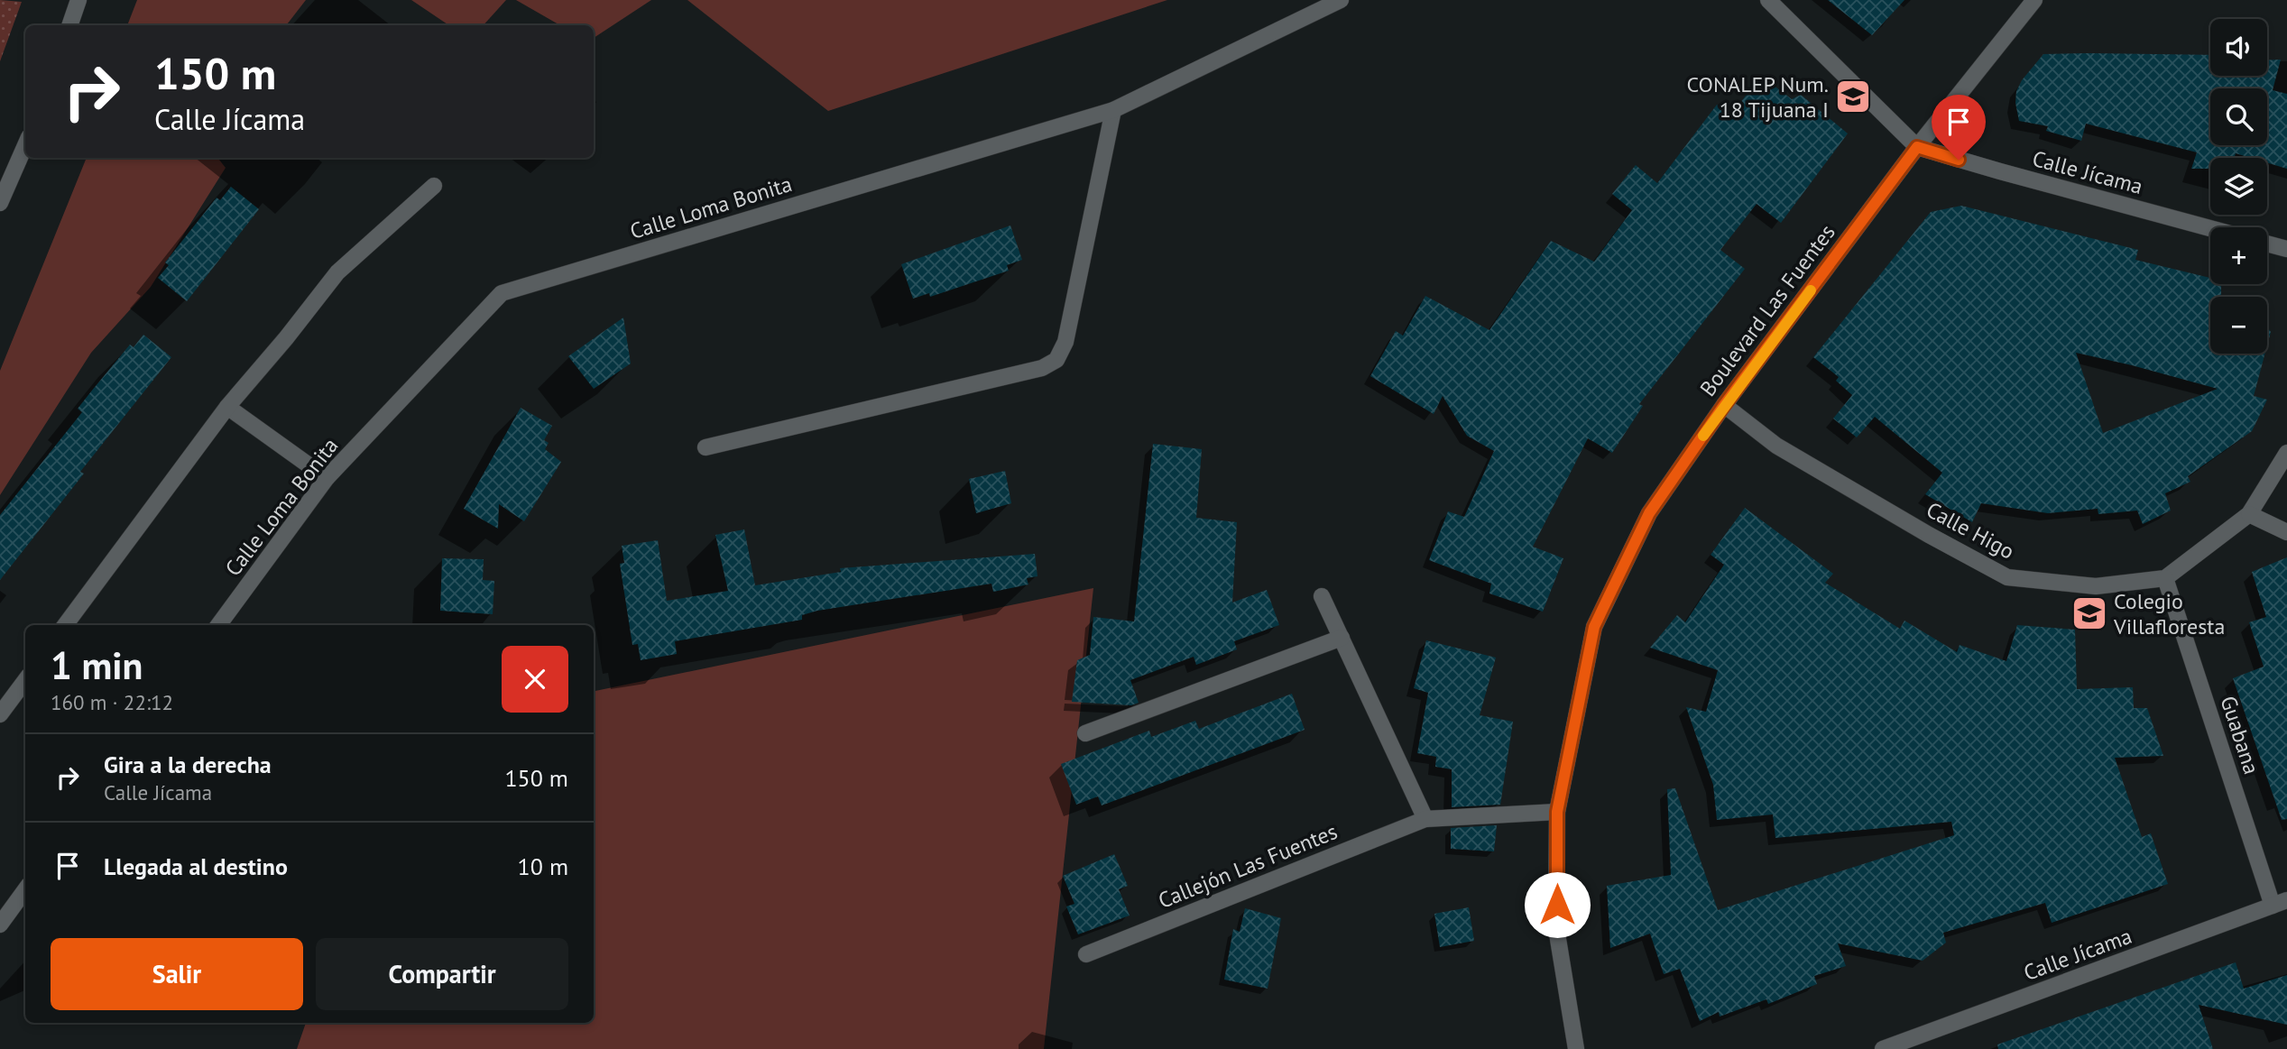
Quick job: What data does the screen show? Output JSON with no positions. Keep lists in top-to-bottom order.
{
  "streets": {
    "street": [
      "Calle Jícama",
      "Calle Loma Bonita",
      "Boulevard Las Fuentes",
      "Calle Higo",
      "Guabana",
      "Callejón Las Fuentes"
    ]
  },
  "crossings": [
    ["Calle Jícama", "Boulevard Las Fuentes"],
    ["Calle Jícama", "Guabana"],
    ["Boulevard Las Fuentes", "Calle Higo"],
    ["Boulevard Las Fuentes", "Callejón Las Fuentes"],
    ["Calle Higo", "Guabana"]
  ],
  "places": {
    "school or university": ["CONALEP Num. 18 Tijuana I", "Colegio Villafloresta"]
  },
  "page": {
    "map_buttons": ["+", "−"],
    "turn": ["150 m", "Calle Jícama"],
    "heading": ["1 min", "160 m · 22:12"],
    "list": [
      {
        "name": "Gira a la derecha",
        "note": "Calle Jícama",
        "value": "150 m"
      },
      {
        "name": "Llegada al destino",
        "value": "10 m"
      }
    ],
    "buttons": ["Salir", "Compartir"]
  }
}
